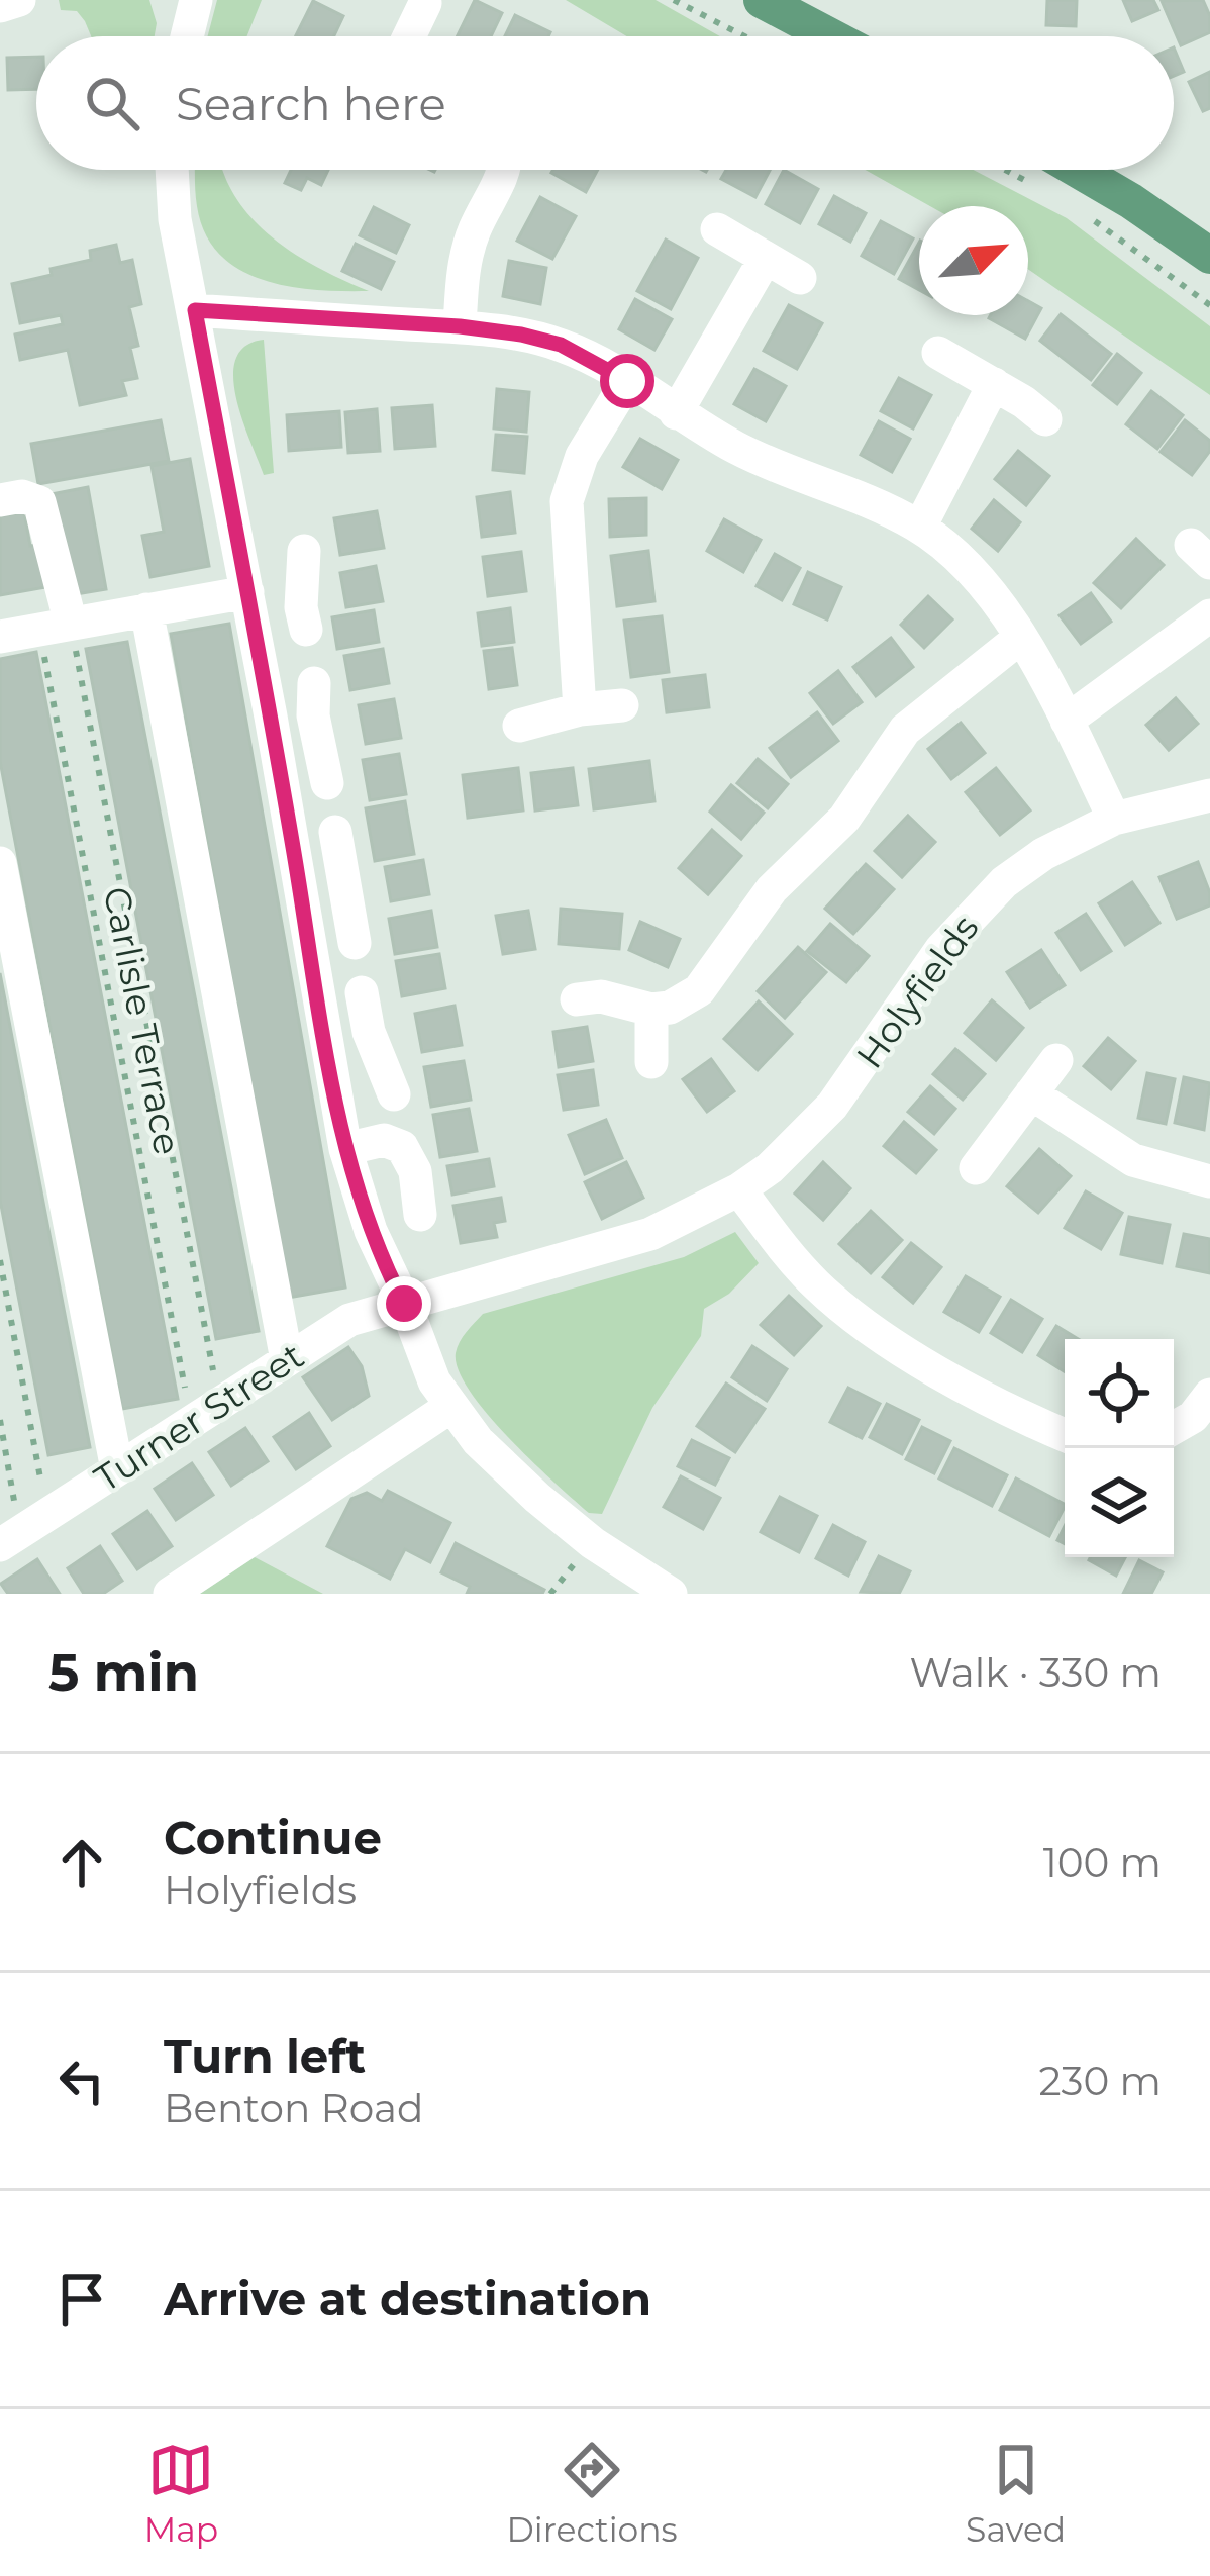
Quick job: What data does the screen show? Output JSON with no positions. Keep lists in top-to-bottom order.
{
  "streets": {
    "street": ["Holyfields", "Turner Street"],
    "path": ["Carlisle Terrace"]
  },
  "crossings": [
    ["Holyfields", "Turner Street"],
    ["Carlisle Terrace", "Turner Street"]
  ],
  "north": "top right",
  "page": {
    "search": "Search here",
    "heading": ["5 min", "Walk · 330 m"],
    "list": [
      ["Continue", "Holyfields", "100 m"],
      ["Turn left", "Benton Road", "230 m"],
      "Arrive at destination"
    ],
    "nav": ["Map", "Directions", "Saved"]
  }
}
